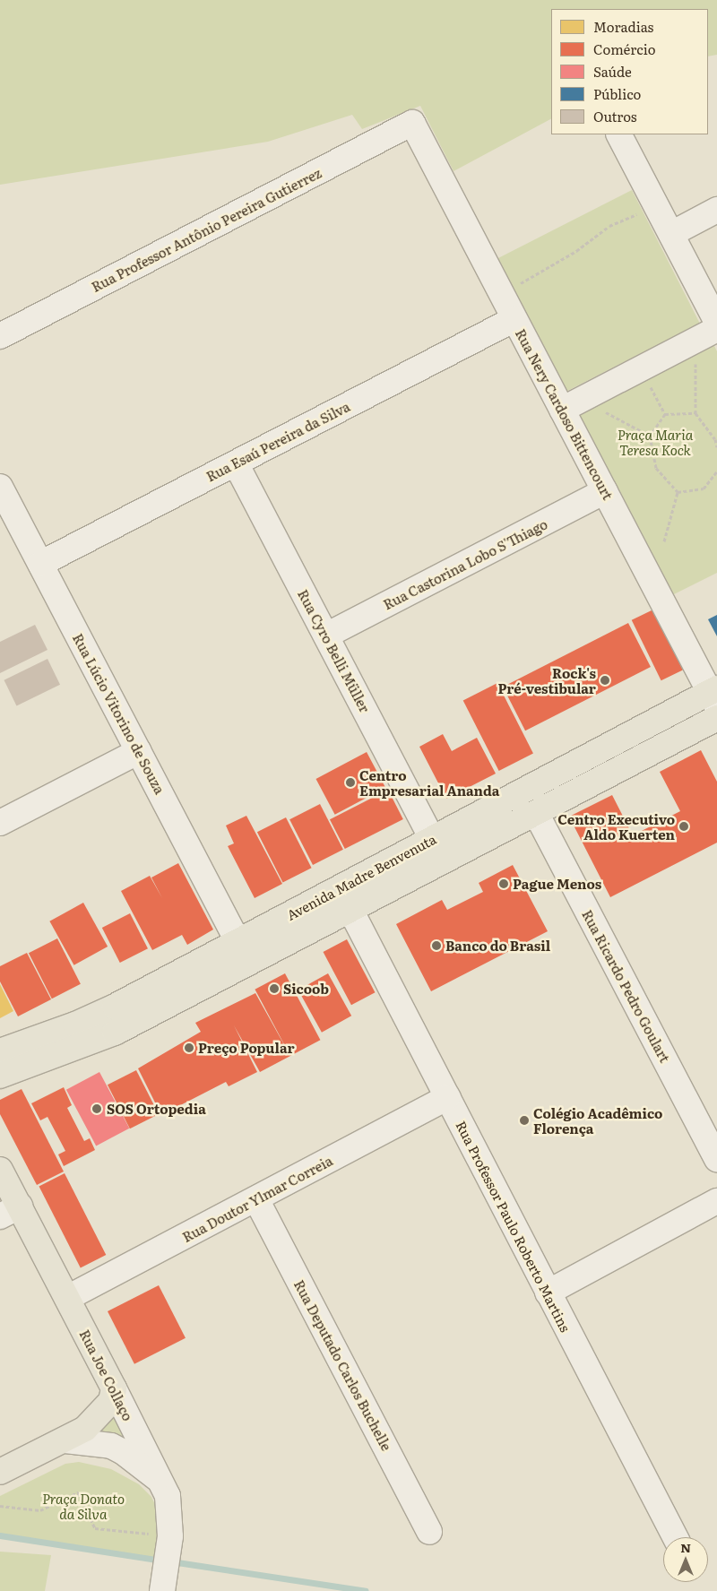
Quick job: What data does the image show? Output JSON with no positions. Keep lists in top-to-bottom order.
{
  "streets": {
    "main road": ["Avenida Madre Benvenuta", "Rua Joe Collaço"],
    "street": [
      "Rua Professor Antônio Pereira Gutierrez",
      "Rua Nery Cardoso Bittencourt",
      "Rua Esaú Pereira da Silva",
      "Rua Castorina Lobo S'Thiago",
      "Rua Cyro Belli Müller",
      "Rua Lúcio Vitorino de Souza",
      "Rua Ricardo Pedro Goulart",
      "Rua Doutor Ylmar Correia",
      "Rua Professor Paulo Roberto Martins",
      "Rua Deputado Carlos Buchelle"
    ]
  },
  "crossings": [
    ["Rua Professor Antônio Pereira Gutierrez", "Rua Nery Cardoso Bittencourt"],
    ["Rua Nery Cardoso Bittencourt", "Rua Esaú Pereira da Silva"],
    ["Rua Nery Cardoso Bittencourt", "Rua Castorina Lobo S'Thiago"],
    ["Rua Nery Cardoso Bittencourt", "Avenida Madre Benvenuta"],
    ["Rua Esaú Pereira da Silva", "Rua Cyro Belli Müller"],
    ["Rua Esaú Pereira da Silva", "Rua Lúcio Vitorino de Souza"],
    ["Rua Castorina Lobo S'Thiago", "Rua Cyro Belli Müller"],
    ["Rua Cyro Belli Müller", "Avenida Madre Benvenuta"],
    ["Rua Lúcio Vitorino de Souza", "Avenida Madre Benvenuta"],
    ["Avenida Madre Benvenuta", "Rua Ricardo Pedro Goulart"],
    ["Avenida Madre Benvenuta", "Rua Professor Paulo Roberto Martins"],
    ["Rua Doutor Ylmar Correia", "Rua Professor Paulo Roberto Martins"],
    ["Rua Doutor Ylmar Correia", "Rua Deputado Carlos Buchelle"],
    ["Rua Doutor Ylmar Correia", "Rua Joe Collaço"]
  ],
  "parks": ["Praça Maria Teresa Kock", "Praça Donato da Silva"],
  "places": [
    "Rock's Pré-vestibular",
    "Centro Empresarial Ananda",
    "Centro Executivo Aldo Kuerten",
    "Pague Menos",
    "Banco do Brasil",
    "Sicoob",
    "Preço Popular",
    "SOS Ortopedia",
    "Colégio Acadêmico Florença"
  ],
  "legend": [
    "Moradias",
    "Comércio",
    "Saúde",
    "Público",
    "Outros"
  ],
  "north": "top"
}
